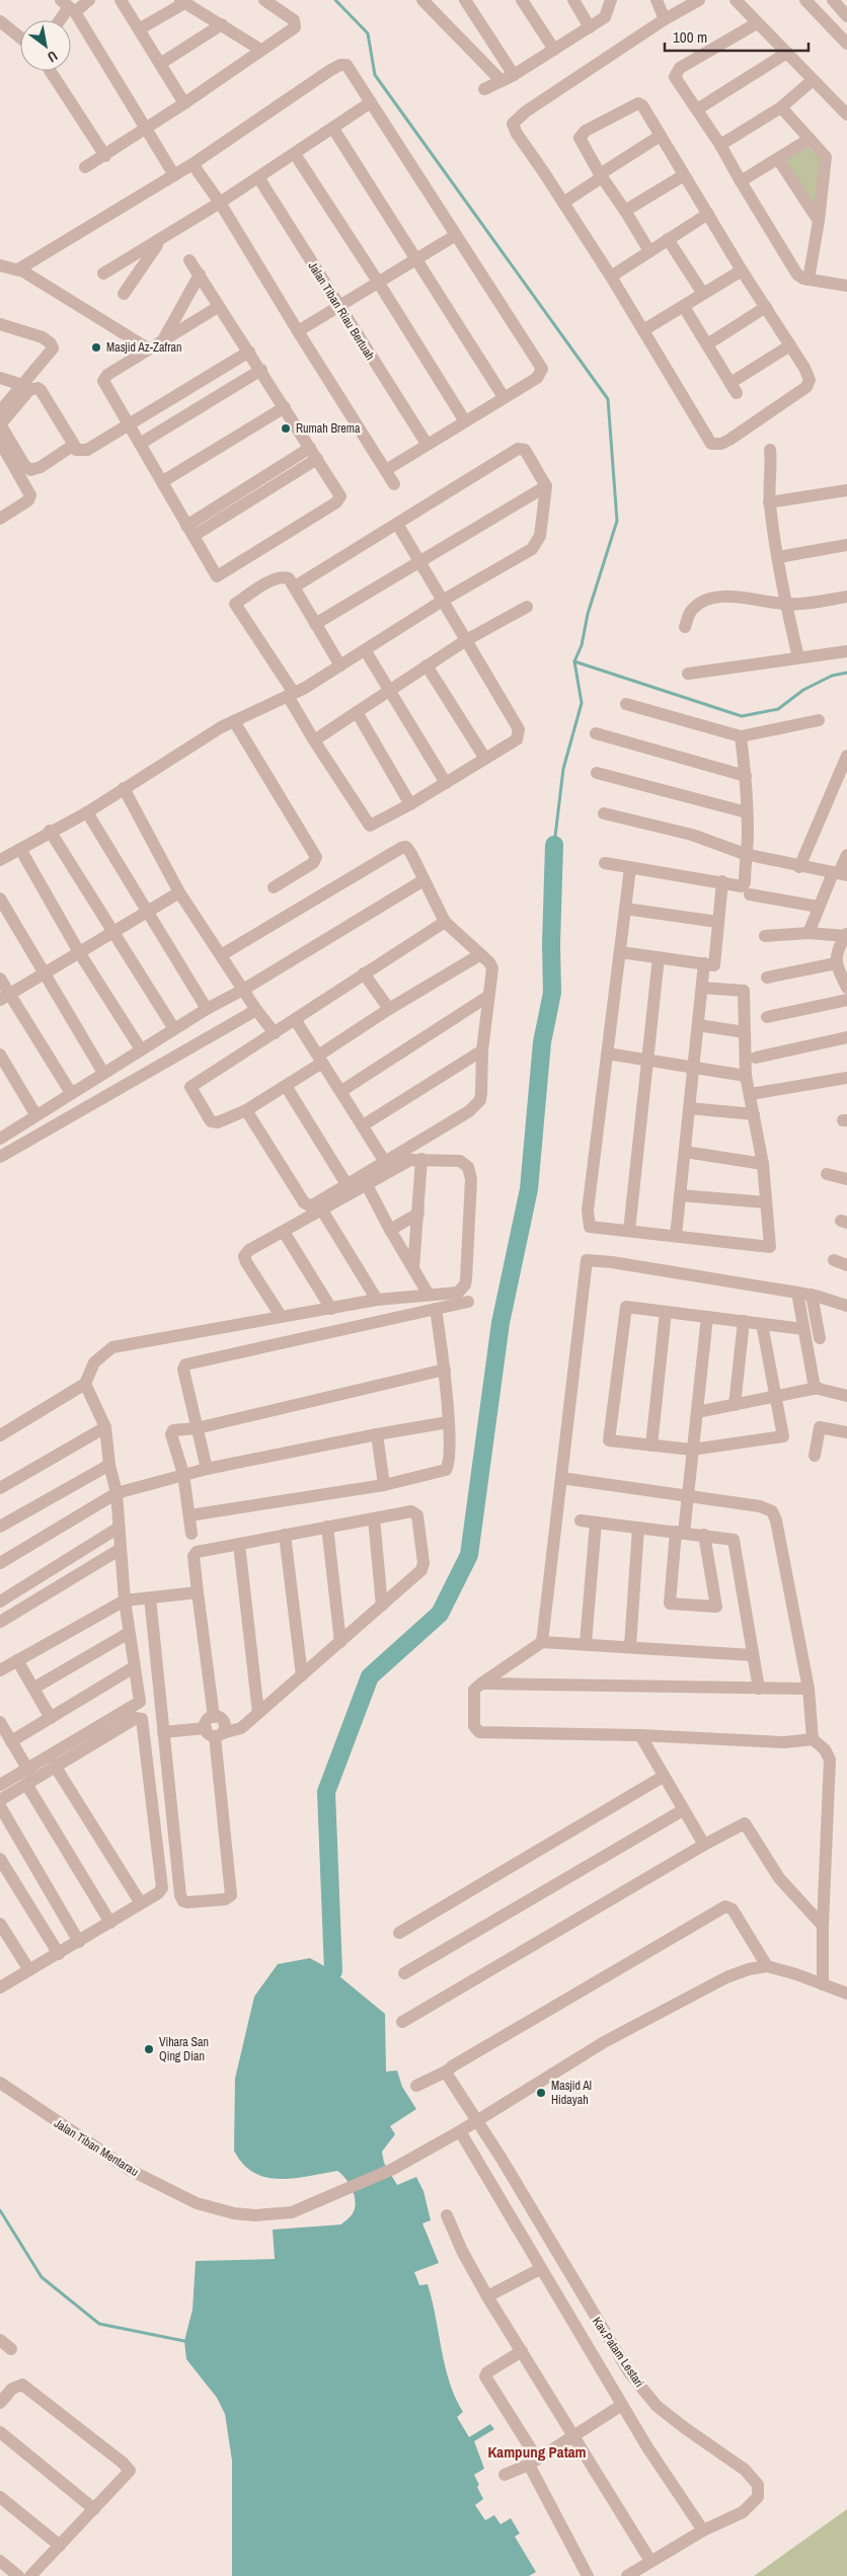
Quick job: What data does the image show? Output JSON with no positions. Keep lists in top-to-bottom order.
{
  "streets": {
    "street": ["Jalan Tiban Riau Bertuah", "Jalan Tiban Mentarau", "Kav.Patam Lestari"]
  },
  "crossings": [
    ["Jalan Tiban Mentarau", "Kav.Patam Lestari"]
  ],
  "districts": ["Kampung Patam"],
  "places": [
    "Masjid Az-Zafran",
    "Rumah Brema",
    "Vihara San Qing Dian",
    "Masjid Al Hidayah"
  ],
  "scale_bar": "100 m",
  "north": "bottom right"
}
